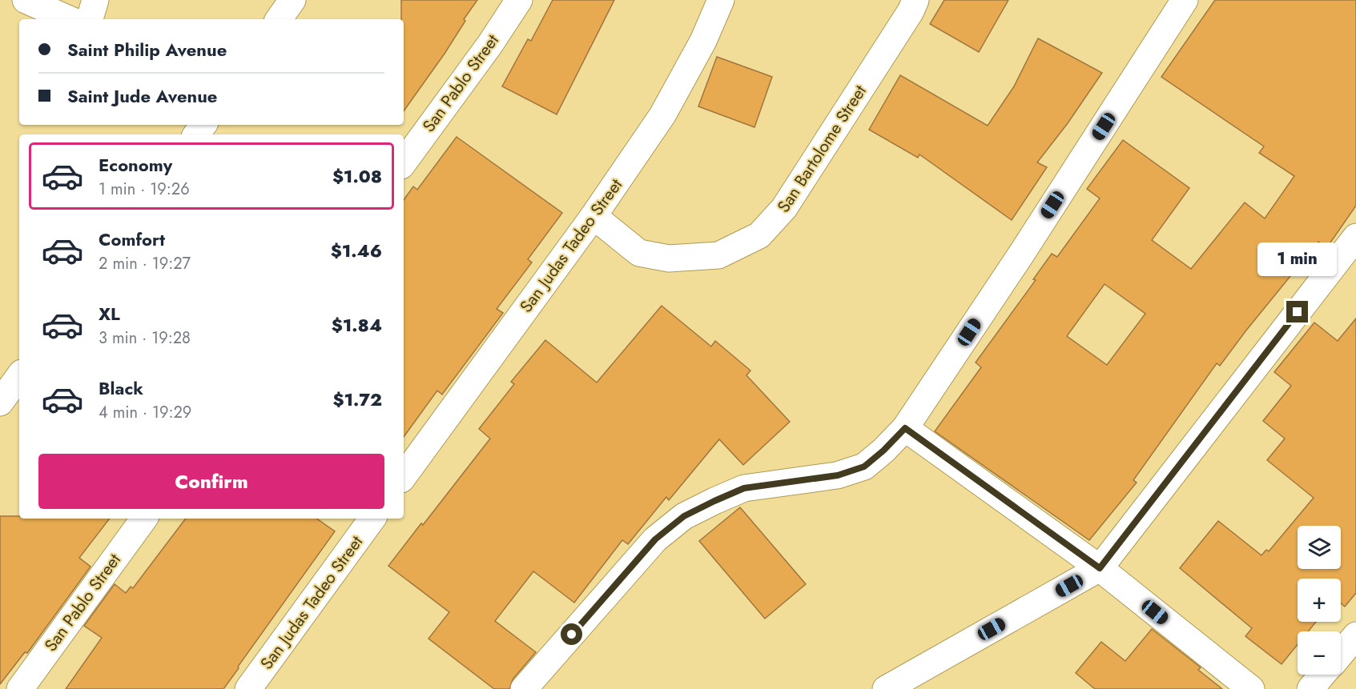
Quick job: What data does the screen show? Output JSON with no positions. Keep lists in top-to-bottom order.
{
  "streets": {
    "street": ["San Pablo Street", "San Bartolome Street", "San Judas Tadeo Street"]
  },
  "crossings": [
    ["San Bartolome Street", "San Judas Tadeo Street"]
  ],
  "page": {
    "banner": ["Saint Philip Avenue", "Saint Jude Avenue"],
    "list": [
      {
        "name": "Economy",
        "note": "1 min · 19:26",
        "value": "$1.08"
      },
      {
        "name": "Comfort",
        "note": "2 min · 19:27",
        "value": "$1.46"
      },
      {
        "name": "XL",
        "note": "3 min · 19:28",
        "value": "$1.84"
      },
      {
        "name": "Black",
        "note": "4 min · 19:29",
        "value": "$1.72"
      }
    ],
    "bubble": "1 min",
    "buttons": "Confirm",
    "map_buttons": ["+", "−"]
  }
}
